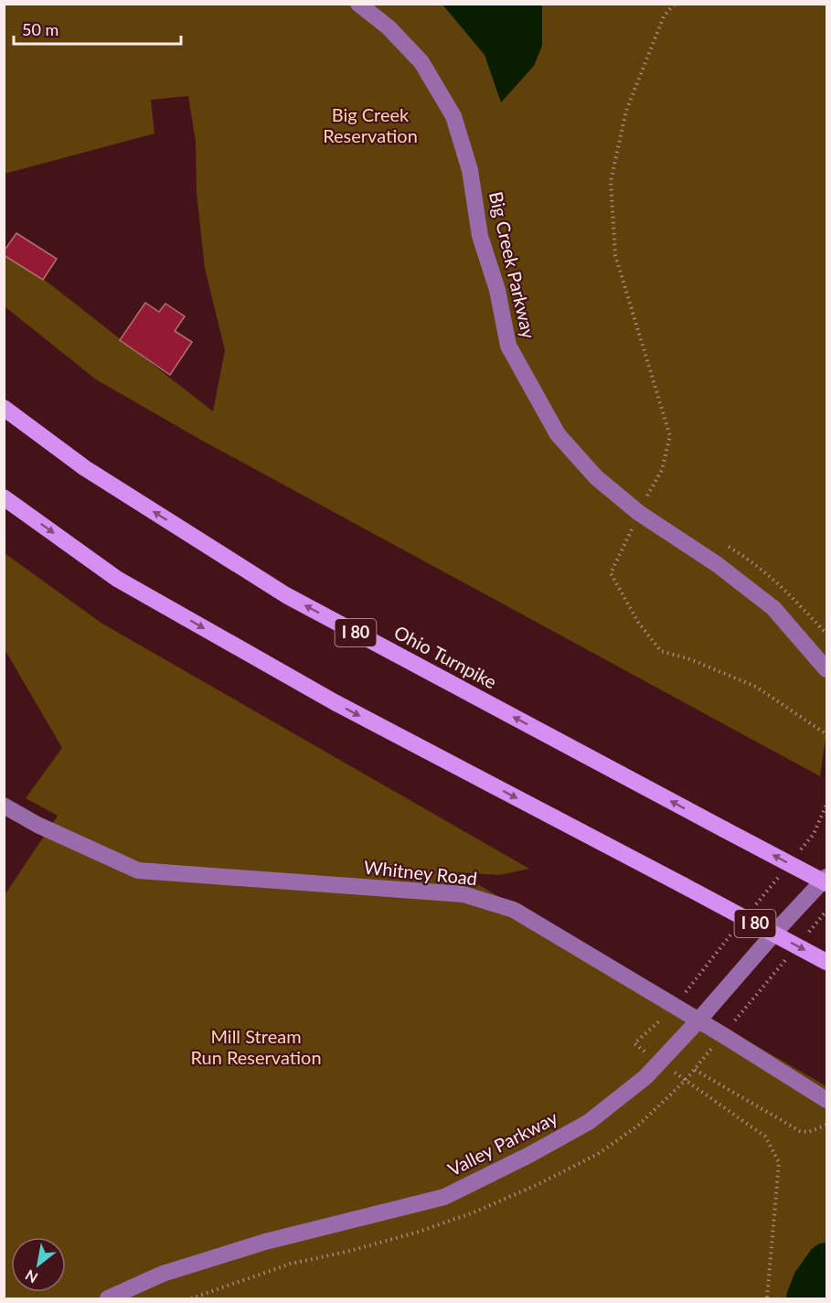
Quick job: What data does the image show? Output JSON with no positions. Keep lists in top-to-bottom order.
{
  "streets": {
    "highway": ["I 80", "Ohio Turnpike"],
    "street": ["Big Creek Parkway", "Whitney Road", "Valley Parkway"]
  },
  "crossings": [
    ["Whitney Road", "Valley Parkway"]
  ],
  "parks": ["Big Creek Reservation", "Mill Stream Run Reservation"],
  "scale_bar": "50 m",
  "north": "bottom left"
}
